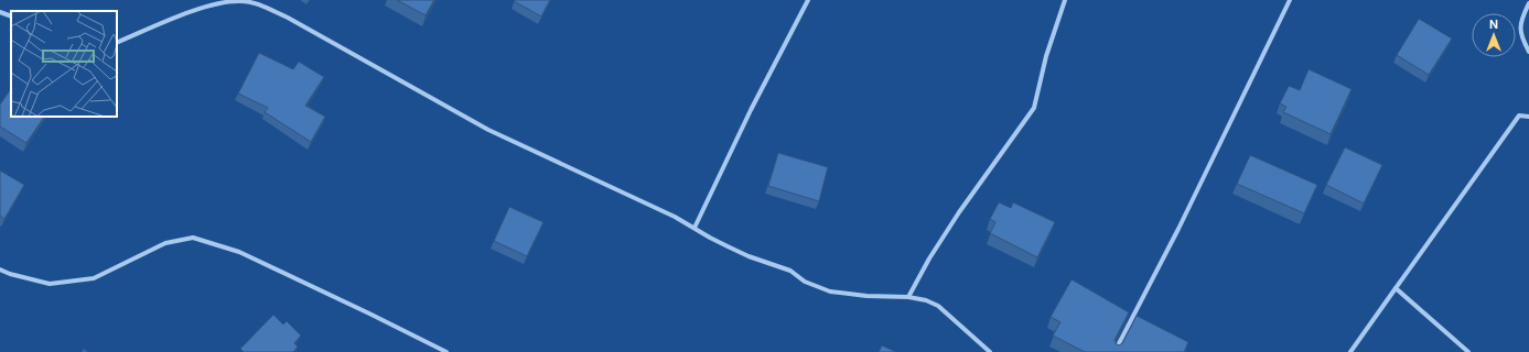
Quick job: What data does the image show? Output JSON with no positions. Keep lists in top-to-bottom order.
{
  "north": "top"
}
